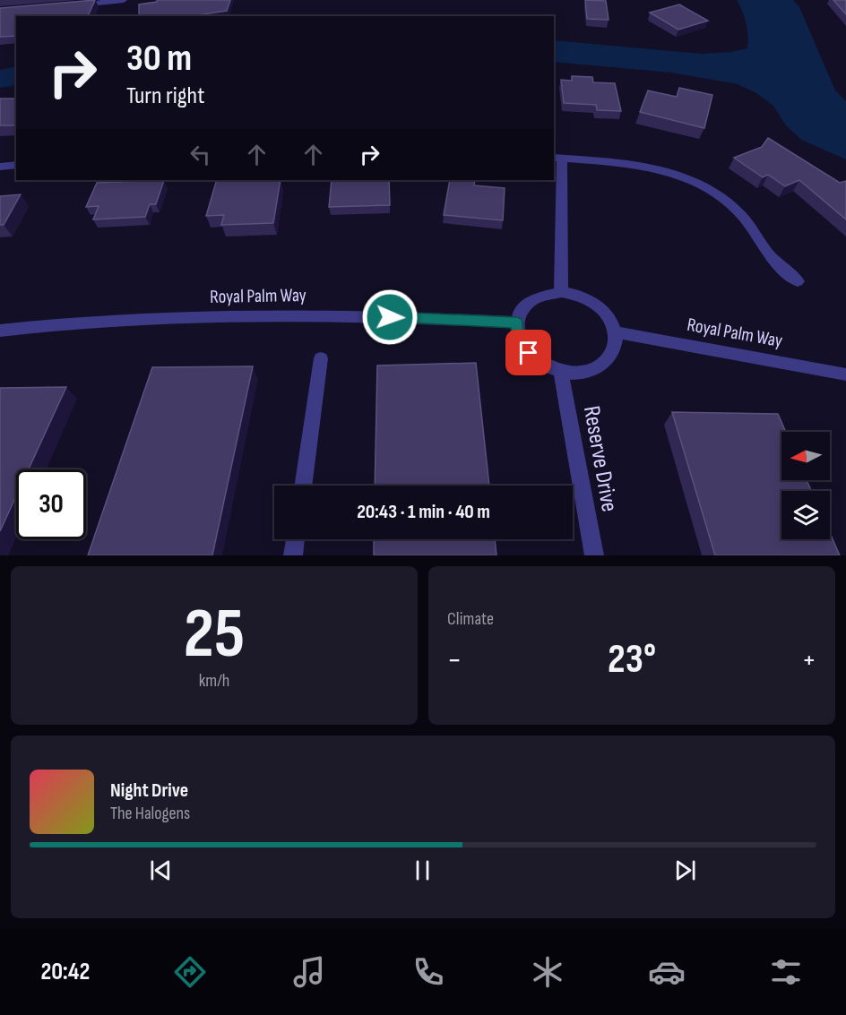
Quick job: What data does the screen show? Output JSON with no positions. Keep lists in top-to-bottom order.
{
  "streets": {
    "street": ["Royal Palm Way", "Reserve Drive"]
  },
  "crossings": [
    ["Royal Palm Way", "Reserve Drive"]
  ],
  "north": "left",
  "page": {
    "turn": ["30 m", "Turn right"],
    "limit": "30",
    "trip": "20:43 · 1 min · 40 m",
    "tile": [
      ["25", "km/h"],
      "Climate"
    ],
    "heat": ["−", "23°", "+"],
    "song": ["Night Drive", "The Halogens"],
    "tabs": "20:42"
  }
}
